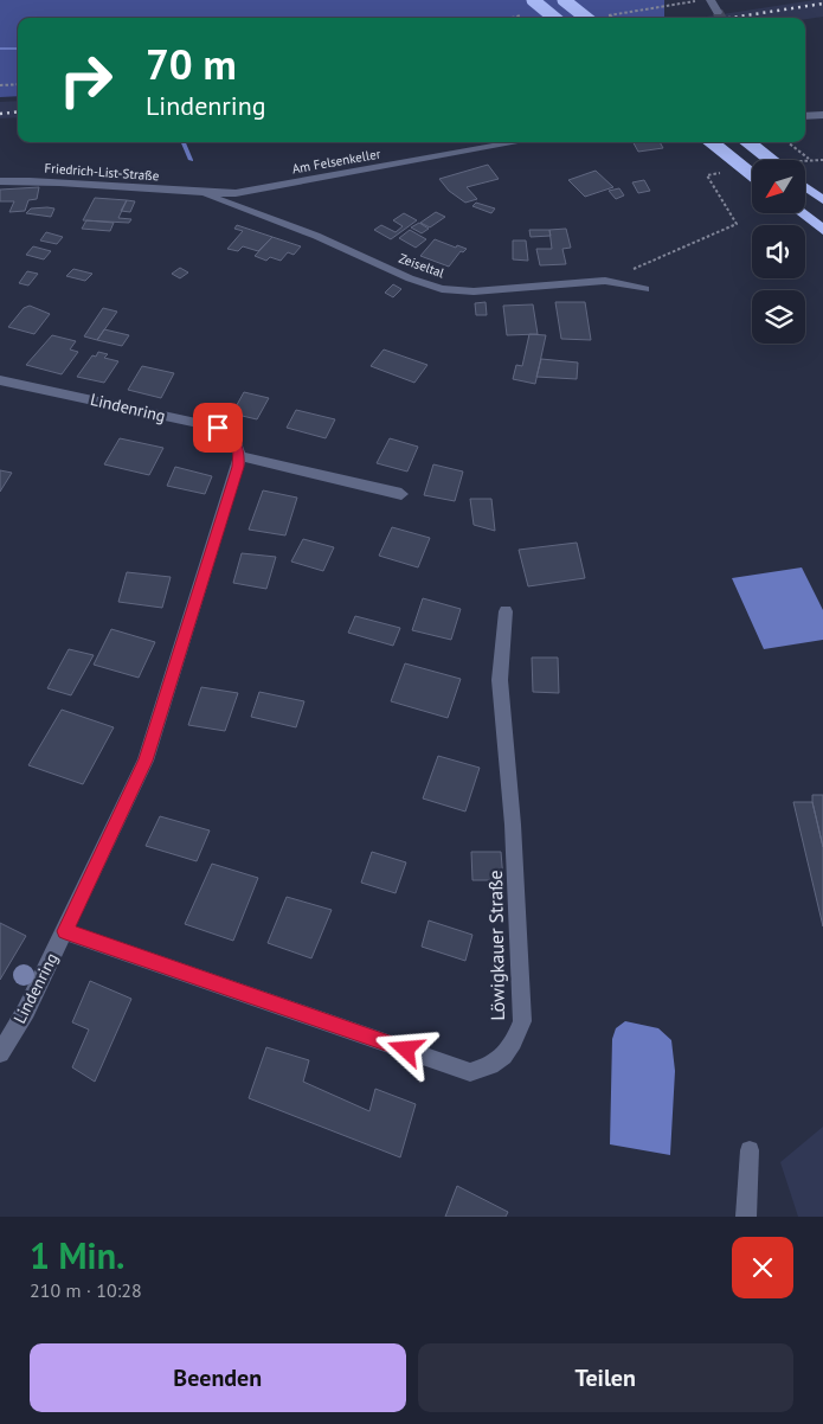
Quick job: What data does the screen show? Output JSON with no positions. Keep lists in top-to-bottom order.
{
  "streets": {
    "street": [
      "Am Felsenkeller",
      "Friedrich-List-Straße",
      "Zeiseltal",
      "Lindenring",
      "Löwigkauer Straße"
    ]
  },
  "crossings": [
    ["Am Felsenkeller", "Friedrich-List-Straße"],
    ["Am Felsenkeller", "Zeiseltal"],
    ["Friedrich-List-Straße", "Zeiseltal"],
    ["Lindenring", "Löwigkauer Straße"]
  ],
  "north": "bottom left",
  "page": {
    "turn": ["70 m", "Lindenring"],
    "heading": ["1 Min.", "210 m · 10:28"],
    "buttons": ["Beenden", "Teilen"]
  }
}
